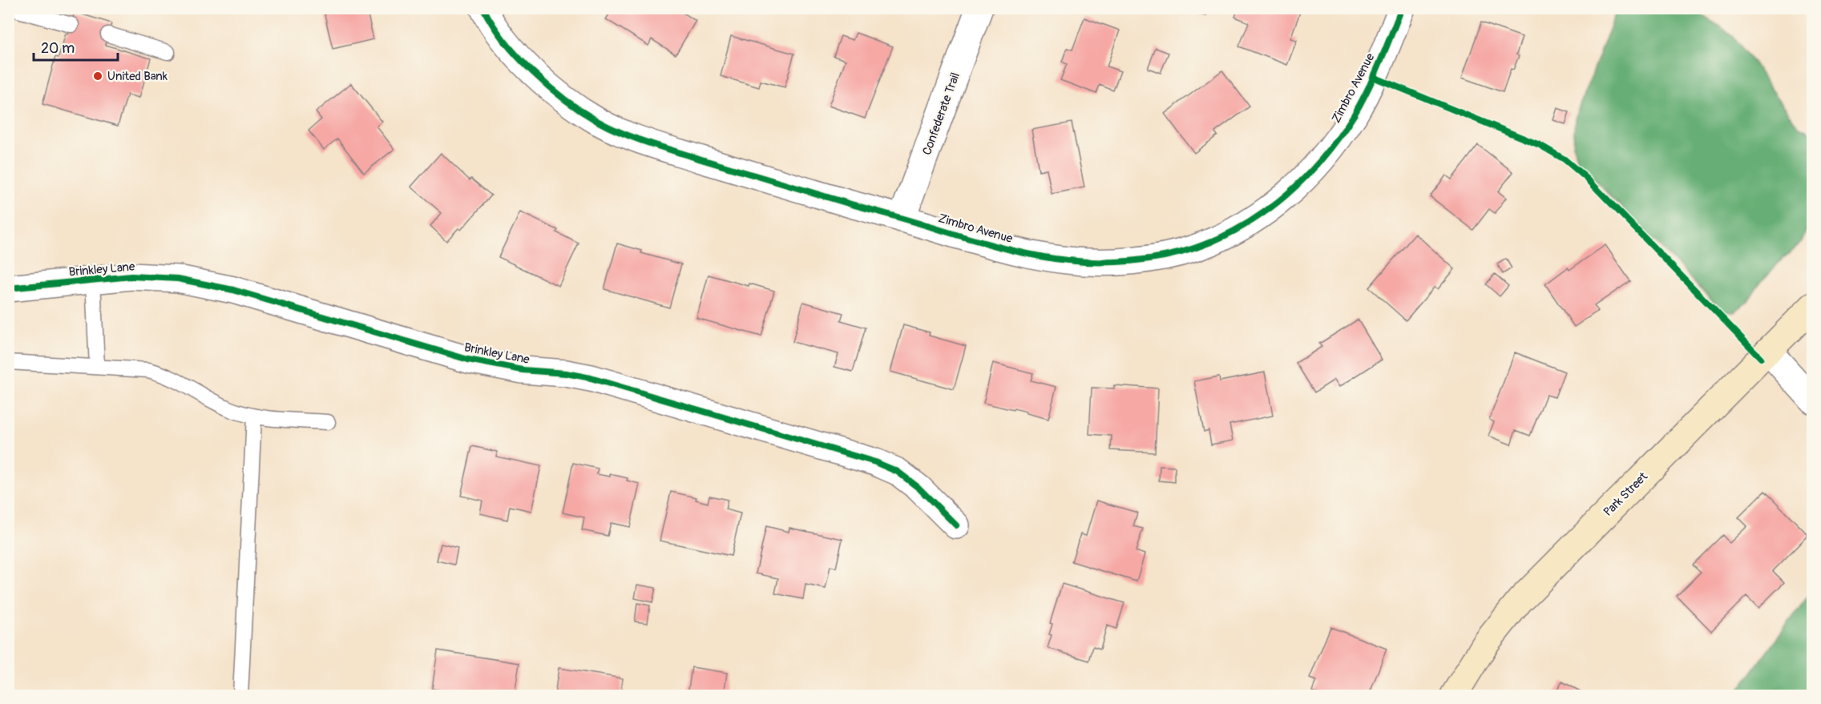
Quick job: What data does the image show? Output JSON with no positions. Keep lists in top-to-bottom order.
{
  "streets": {
    "street": [
      "Zimbro Avenue",
      "Confederate Trail",
      "Brinkley Lane",
      "Park Street"
    ]
  },
  "crossings": [
    ["Zimbro Avenue", "Confederate Trail"]
  ],
  "places": ["United Bank"],
  "scale_bar": "20 m"
}
